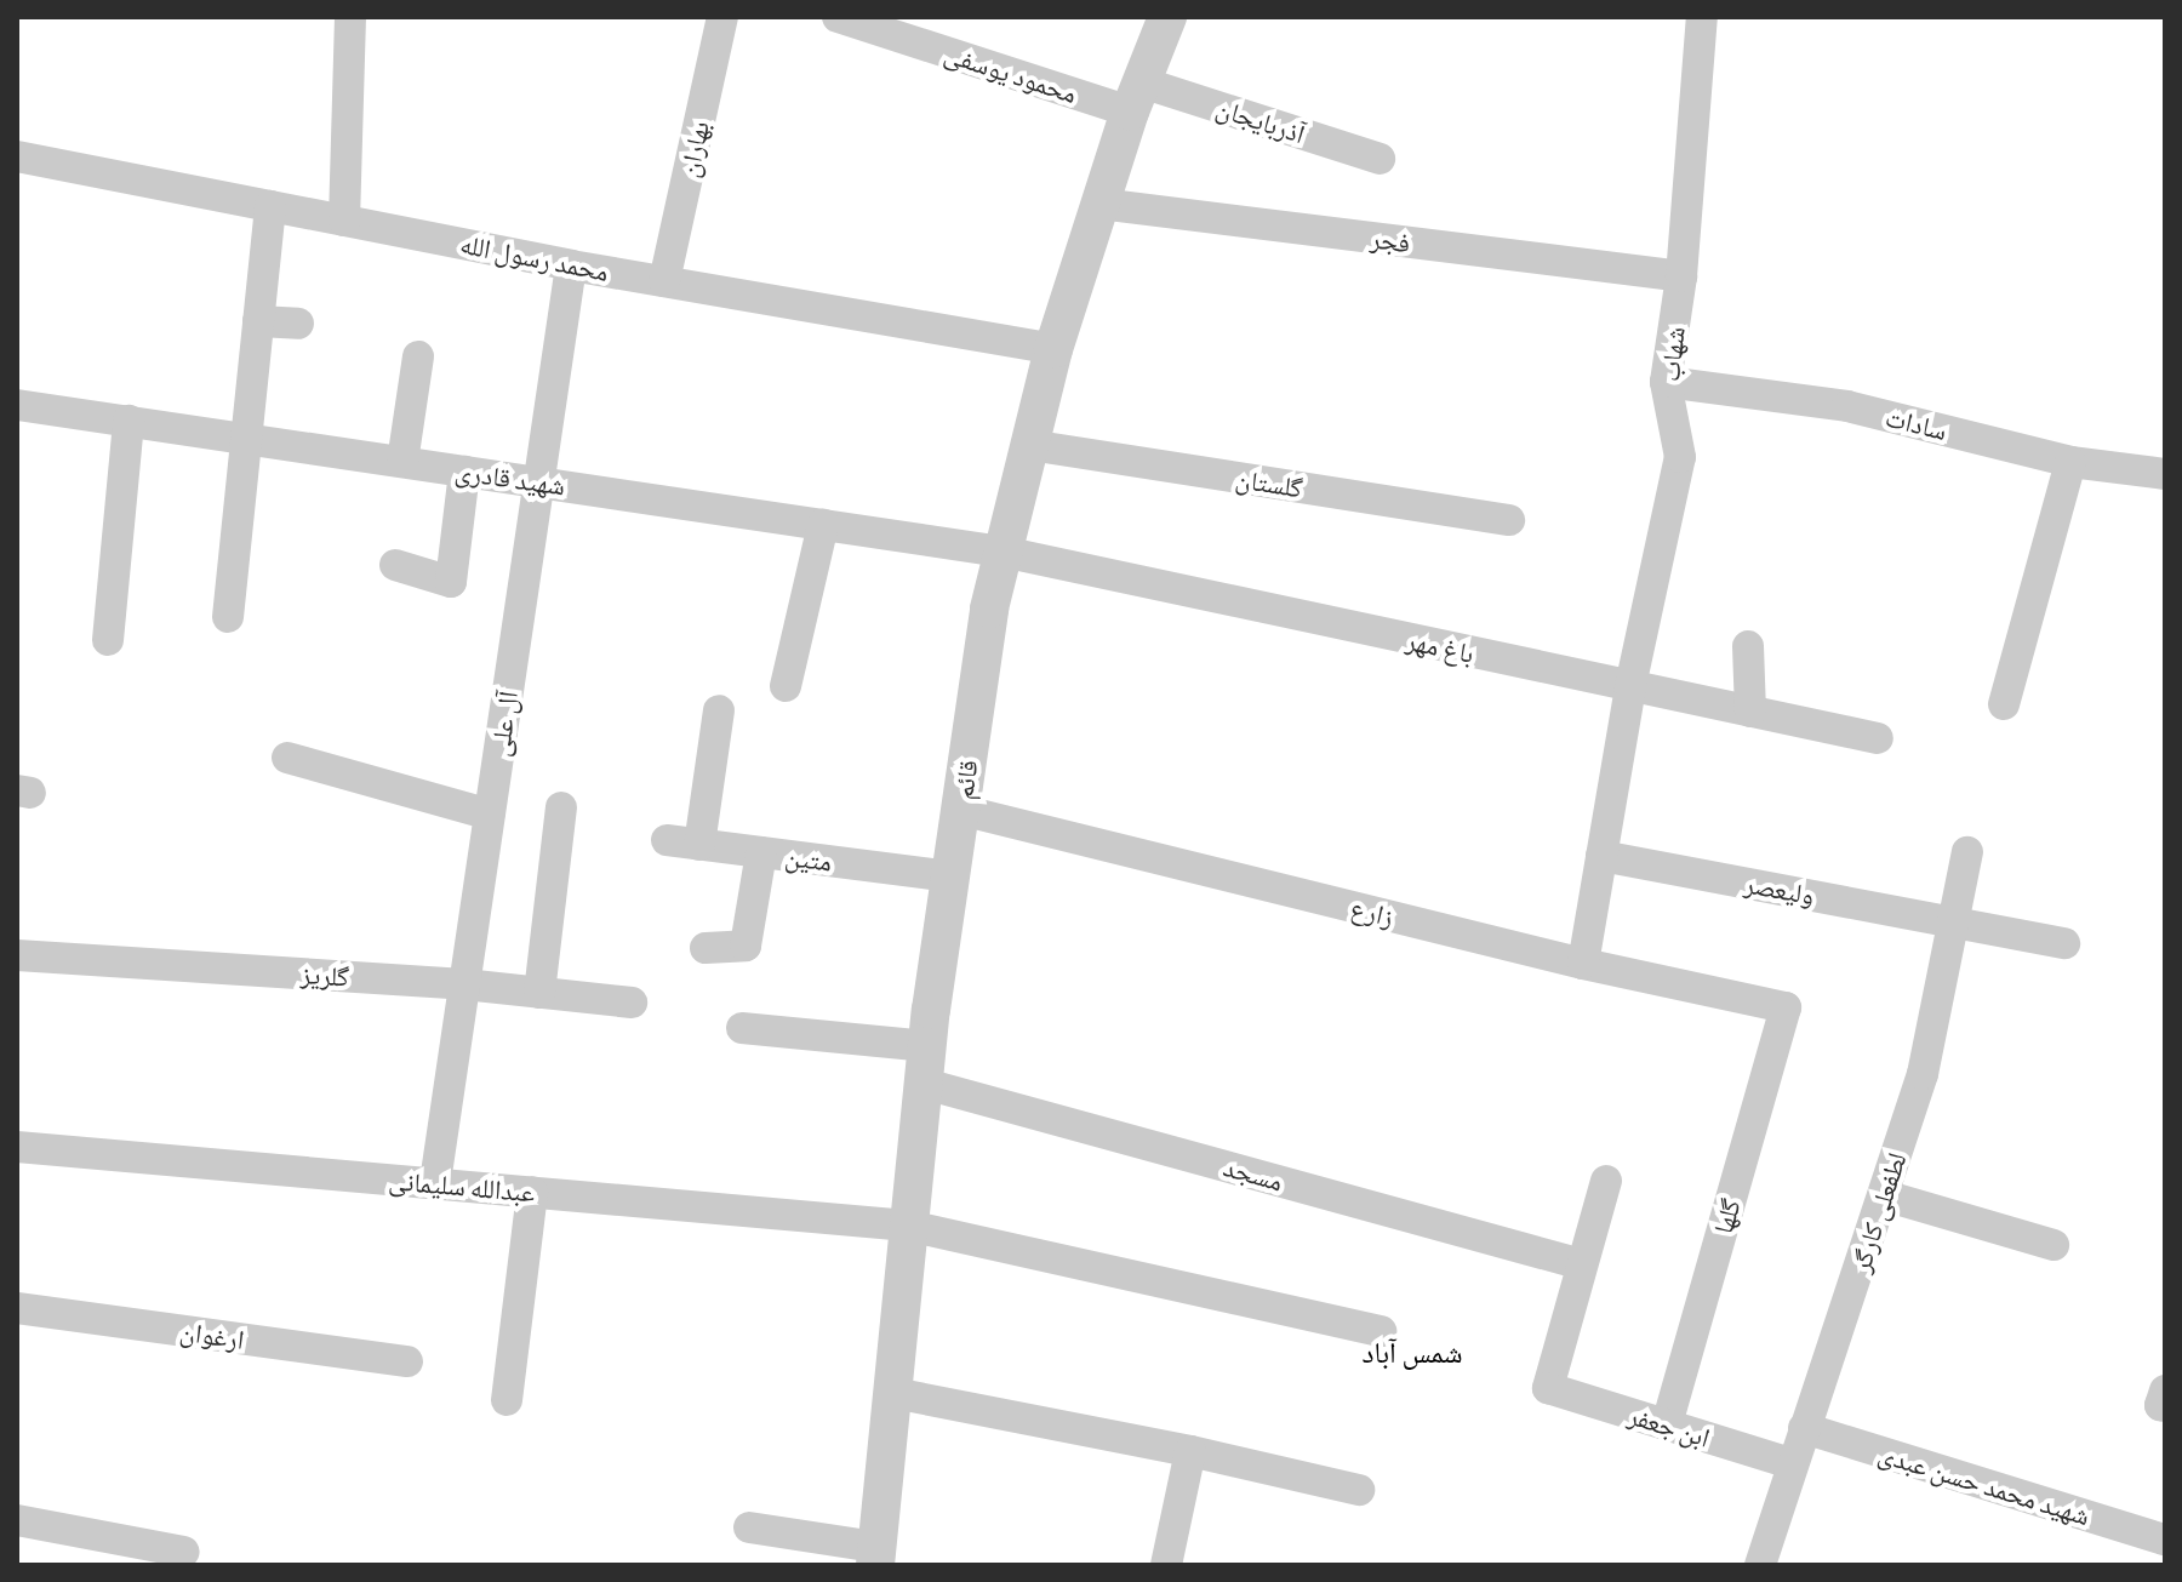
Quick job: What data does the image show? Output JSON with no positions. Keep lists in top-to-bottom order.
{
  "streets": {
    "street": [
      "محمود یوسفی",
      "آذربایجان",
      "بهاران",
      "فجر",
      "محمد رسول الله",
      "شهاب",
      "سادات",
      "شهید قادری",
      "گلستان",
      "باغ مهر",
      "آل علی",
      "قائم",
      "متین",
      "ولیعصر",
      "زارع",
      "گلریز",
      "مسجد",
      "عبدالله سلیمانی",
      "لطفعلی کارگر",
      "گلها",
      "ارغوان",
      "ابن جعفر",
      "شهید محمد حسن عبدی"
    ]
  },
  "crossings": [
    ["محمود یوسفی", "آذربایجان"],
    ["محمود یوسفی", "قائم"],
    ["آذربایجان", "قائم"],
    ["بهاران", "محمد رسول الله"],
    ["فجر", "شهاب"],
    ["فجر", "قائم"],
    ["محمد رسول الله", "آل علی"],
    ["محمد رسول الله", "قائم"],
    ["شهاب", "سادات"],
    ["شهاب", "باغ مهر"],
    ["شهاب", "ولیعصر"],
    ["شهید قادری", "باغ مهر"],
    ["شهید قادری", "آل علی"],
    ["شهید قادری", "قائم"],
    ["گلستان", "قائم"],
    ["باغ مهر", "قائم"],
    ["آل علی", "گلریز"],
    ["آل علی", "عبدالله سلیمانی"],
    ["قائم", "متین"],
    ["قائم", "زارع"],
    ["قائم", "مسجد"],
    ["قائم", "عبدالله سلیمانی"],
    ["ولیعصر", "لطفعلی کارگر"],
    ["زارع", "گلها"],
    ["مسجد", "ابن جعفر"],
    ["لطفعلی کارگر", "ابن جعفر"],
    ["لطفعلی کارگر", "شهید محمد حسن عبدی"],
    ["گلها", "ابن جعفر"]
  ],
  "districts": ["شمس آباد"]
}
